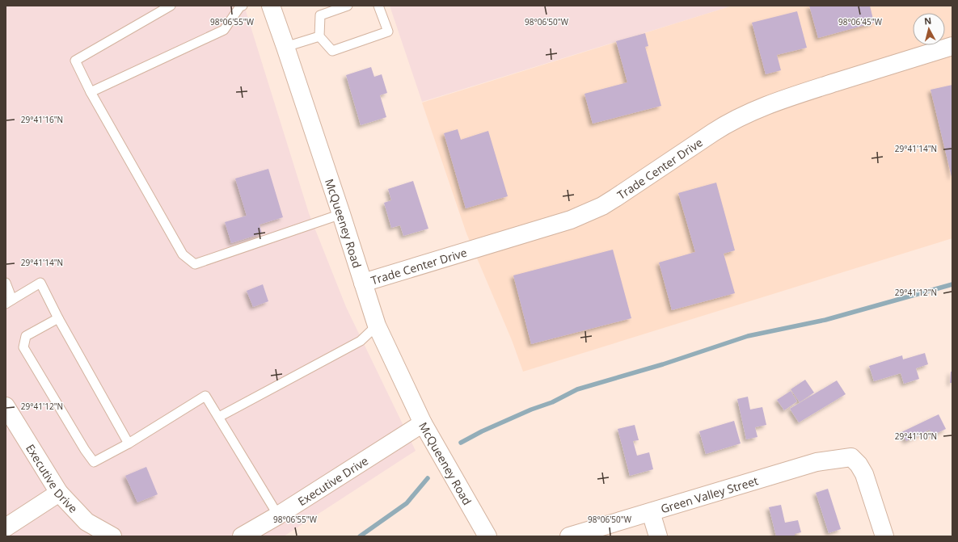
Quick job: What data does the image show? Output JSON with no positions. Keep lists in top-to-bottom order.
{
  "streets": {
    "street": [
      "Trade Center Drive",
      "McQueeney Road",
      "Executive Drive",
      "Green Valley Street"
    ]
  },
  "crossings": [
    ["Trade Center Drive", "McQueeney Road"],
    ["McQueeney Road", "Executive Drive"]
  ],
  "north": "top",
  "coordinates": [
    "98°06'55\"W",
    "98°06'50\"W",
    "98°06'45\"W",
    "29°41'16\"N",
    "29°41'14\"N",
    "29°41'12\"N",
    "29°41'10\"N"
  ]
}
